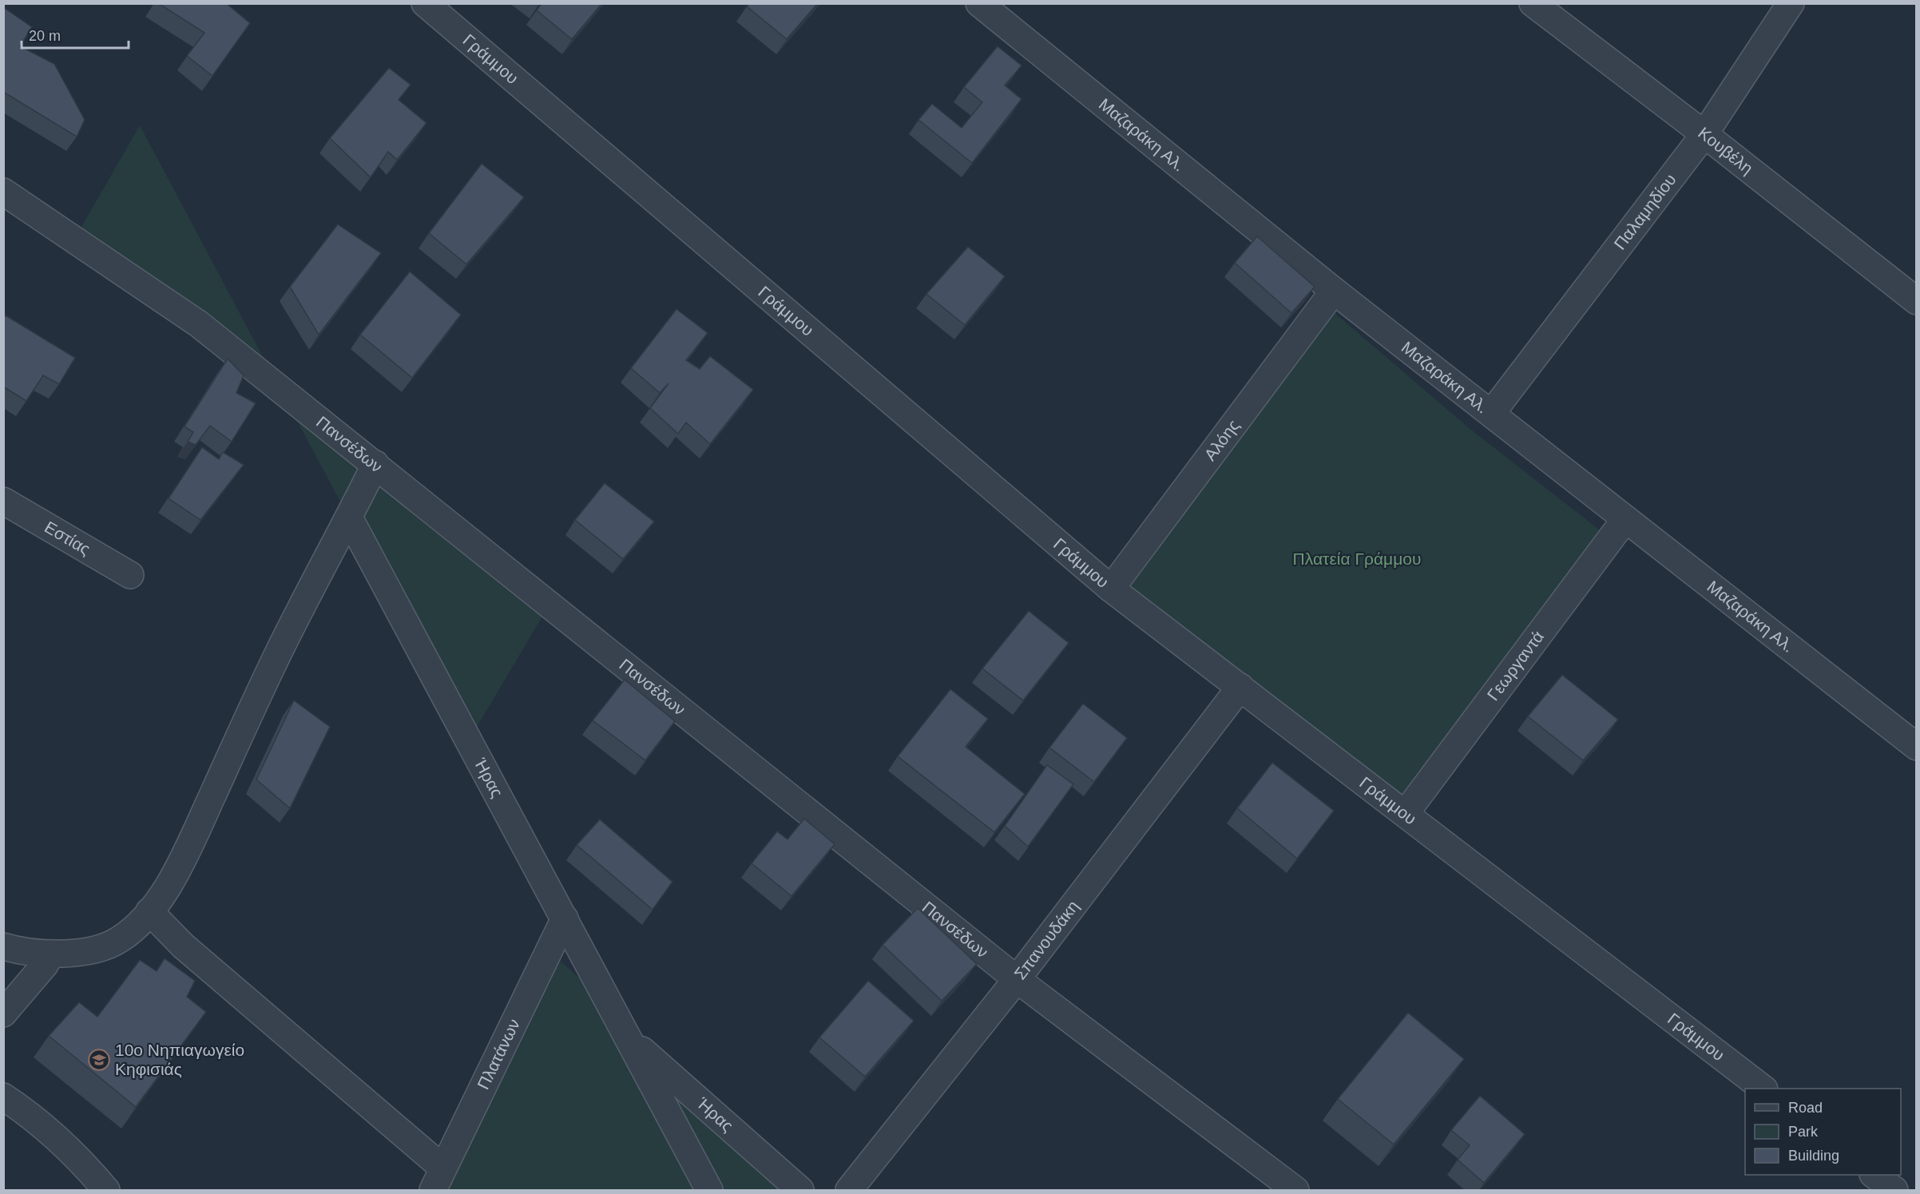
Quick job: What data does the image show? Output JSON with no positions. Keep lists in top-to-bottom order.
{
  "streets": {
    "street": [
      "Γράμμου",
      "Μαζαράκη Αλ.",
      "Κουβέλη",
      "Παλαμηδίου",
      "Αλόης",
      "Πανσέδων",
      "Εστίας",
      "Γεωργαντά",
      "Ήρας",
      "Σπανουδάκη",
      "Πλατάνων"
    ]
  },
  "crossings": [
    ["Γράμμου", "Αλόης"],
    ["Γράμμου", "Γεωργαντά"],
    ["Γράμμου", "Σπανουδάκη"],
    ["Μαζαράκη Αλ.", "Παλαμηδίου"],
    ["Μαζαράκη Αλ.", "Αλόης"],
    ["Μαζαράκη Αλ.", "Γεωργαντά"],
    ["Κουβέλη", "Παλαμηδίου"],
    ["Πανσέδων", "Σπανουδάκη"],
    ["Ήρας", "Πλατάνων"]
  ],
  "parks": ["Πλατεία Γράμμου"],
  "places": {
    "school or university": ["10ο Νηπιαγωγείο Κηφισιάς"]
  },
  "legend": ["Road", "Park", "Building"],
  "scale_bar": "20 m"
}
